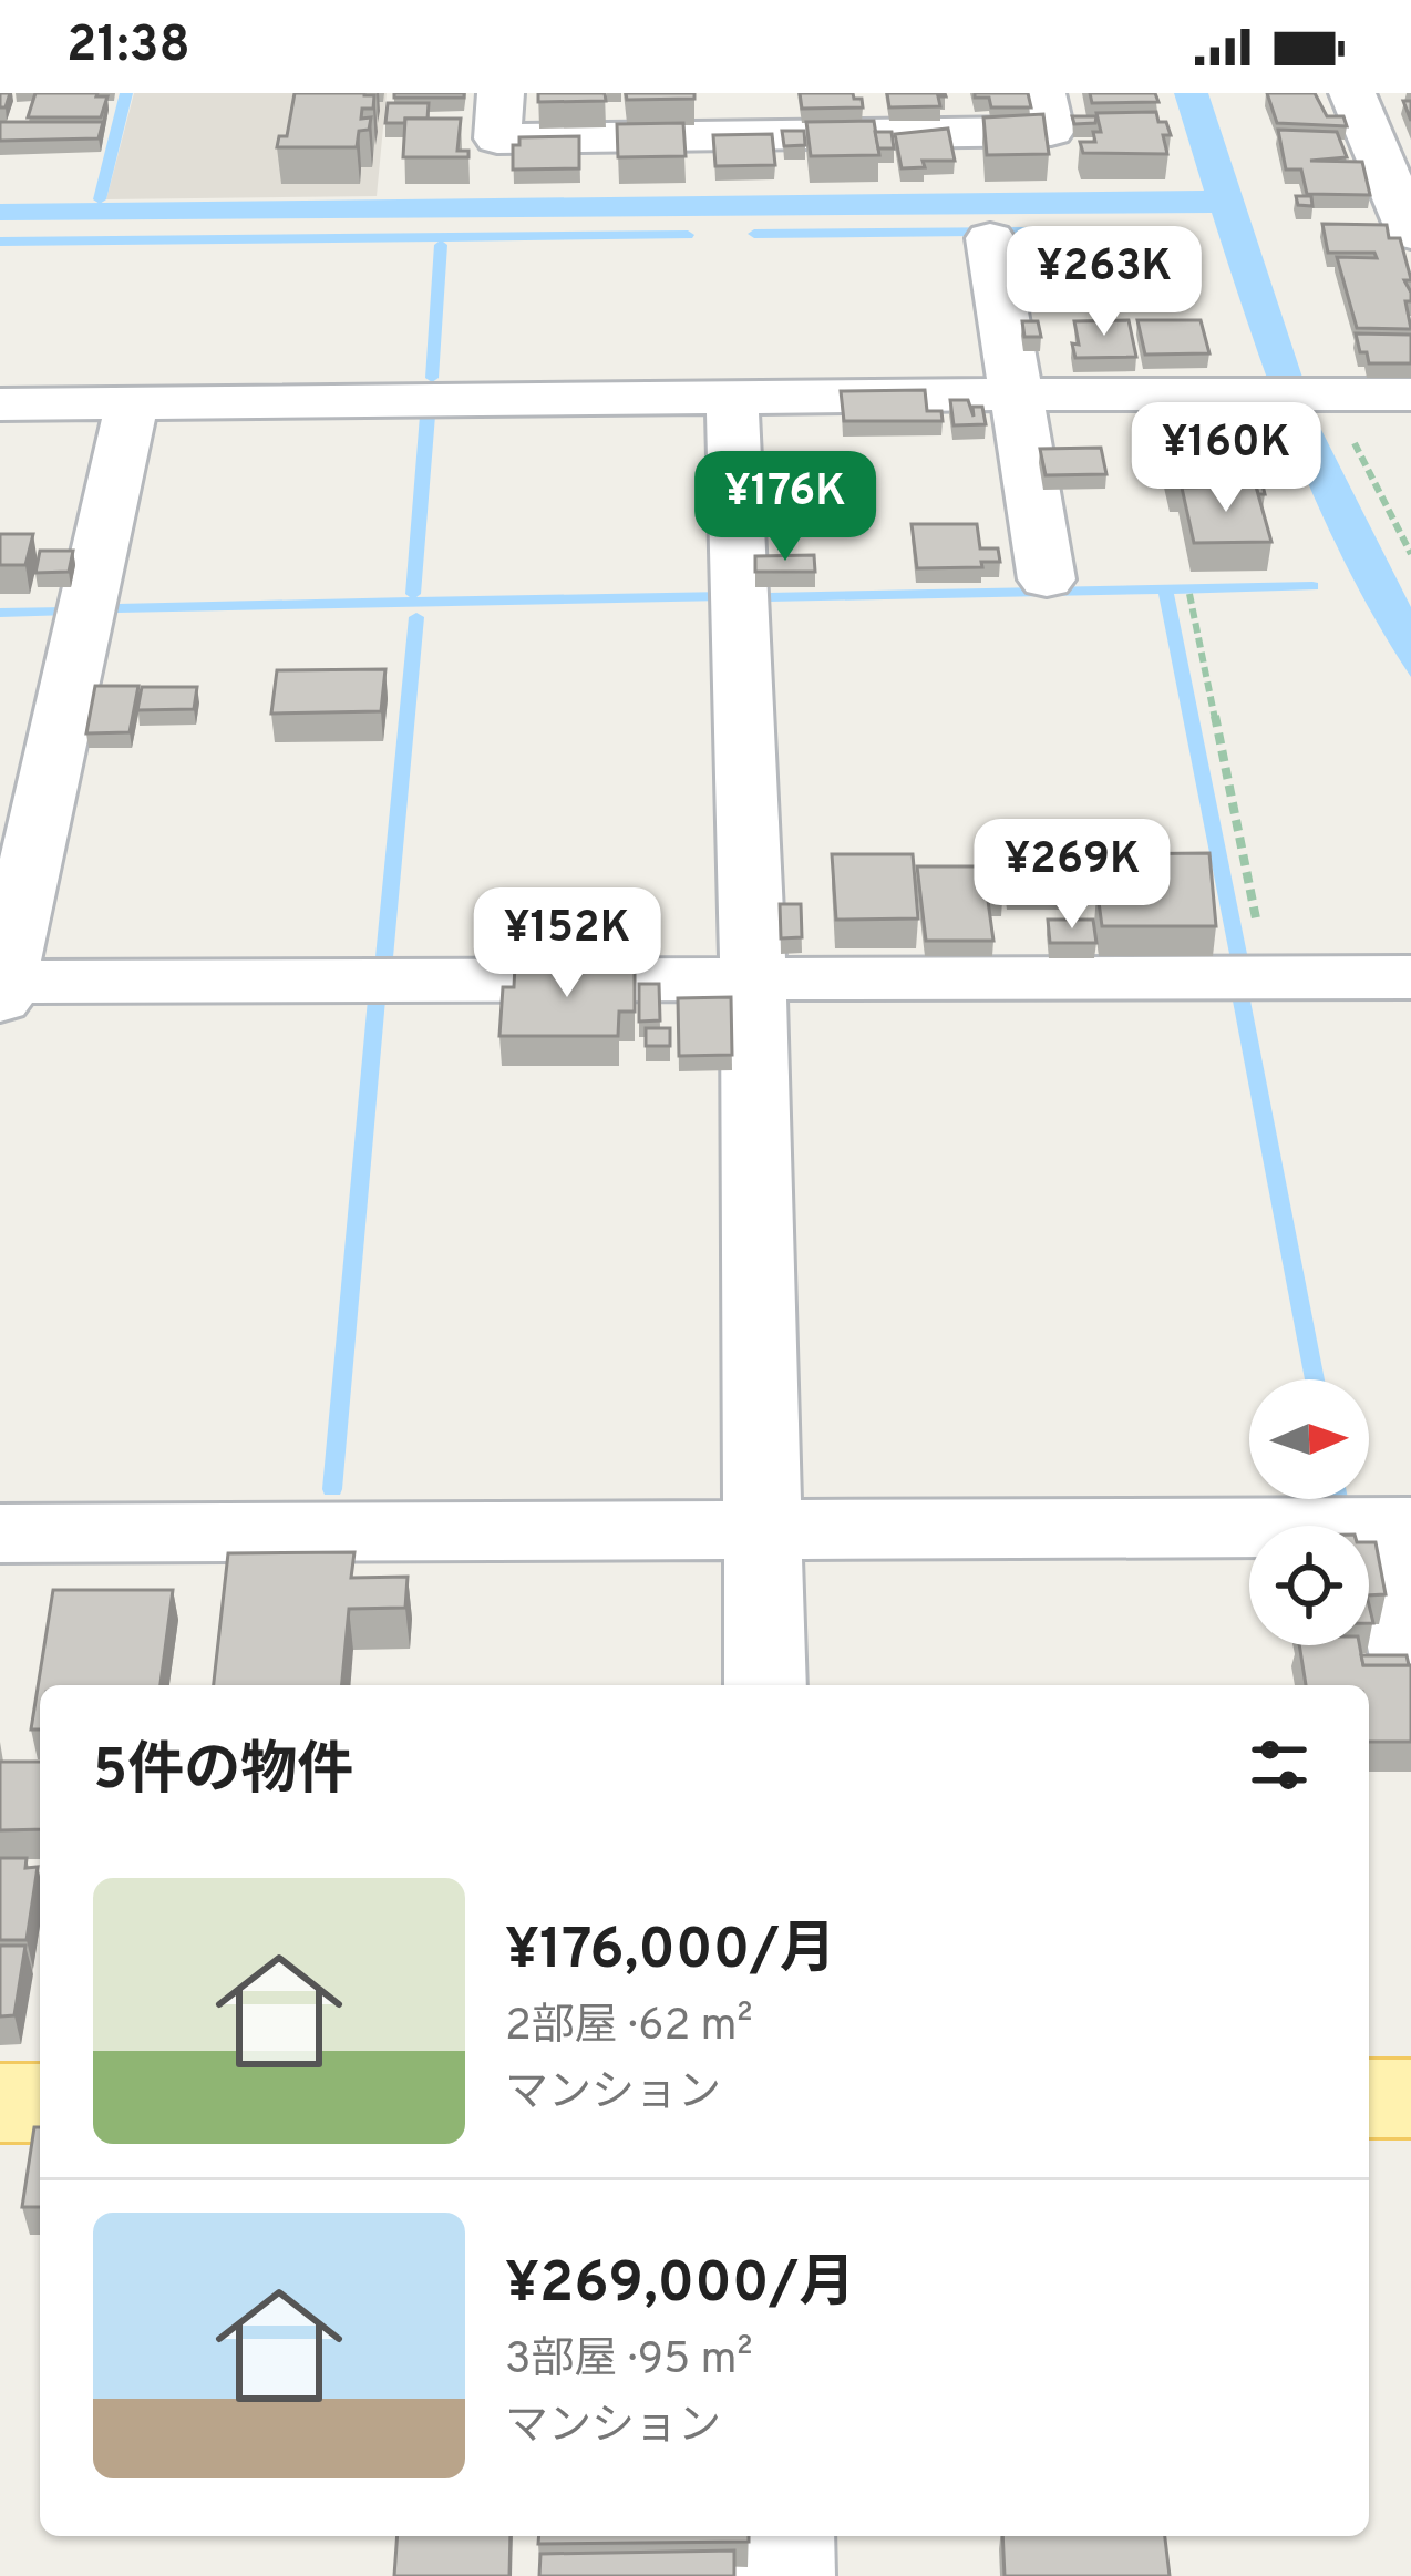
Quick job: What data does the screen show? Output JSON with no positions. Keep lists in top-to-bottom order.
{
  "north": "right",
  "page": {
    "status": "21:38",
    "price": [
      "¥263K",
      "¥160K",
      "¥176K",
      "¥269K",
      "¥152K"
    ],
    "heading": "5件の物件",
    "list": [
      {
        "name": "¥176,000/月",
        "note": "2部屋 · 62 m² · マンション"
      },
      {
        "name": "¥269,000/月",
        "note": "3部屋 · 95 m² · マンション"
      }
    ]
  }
}
